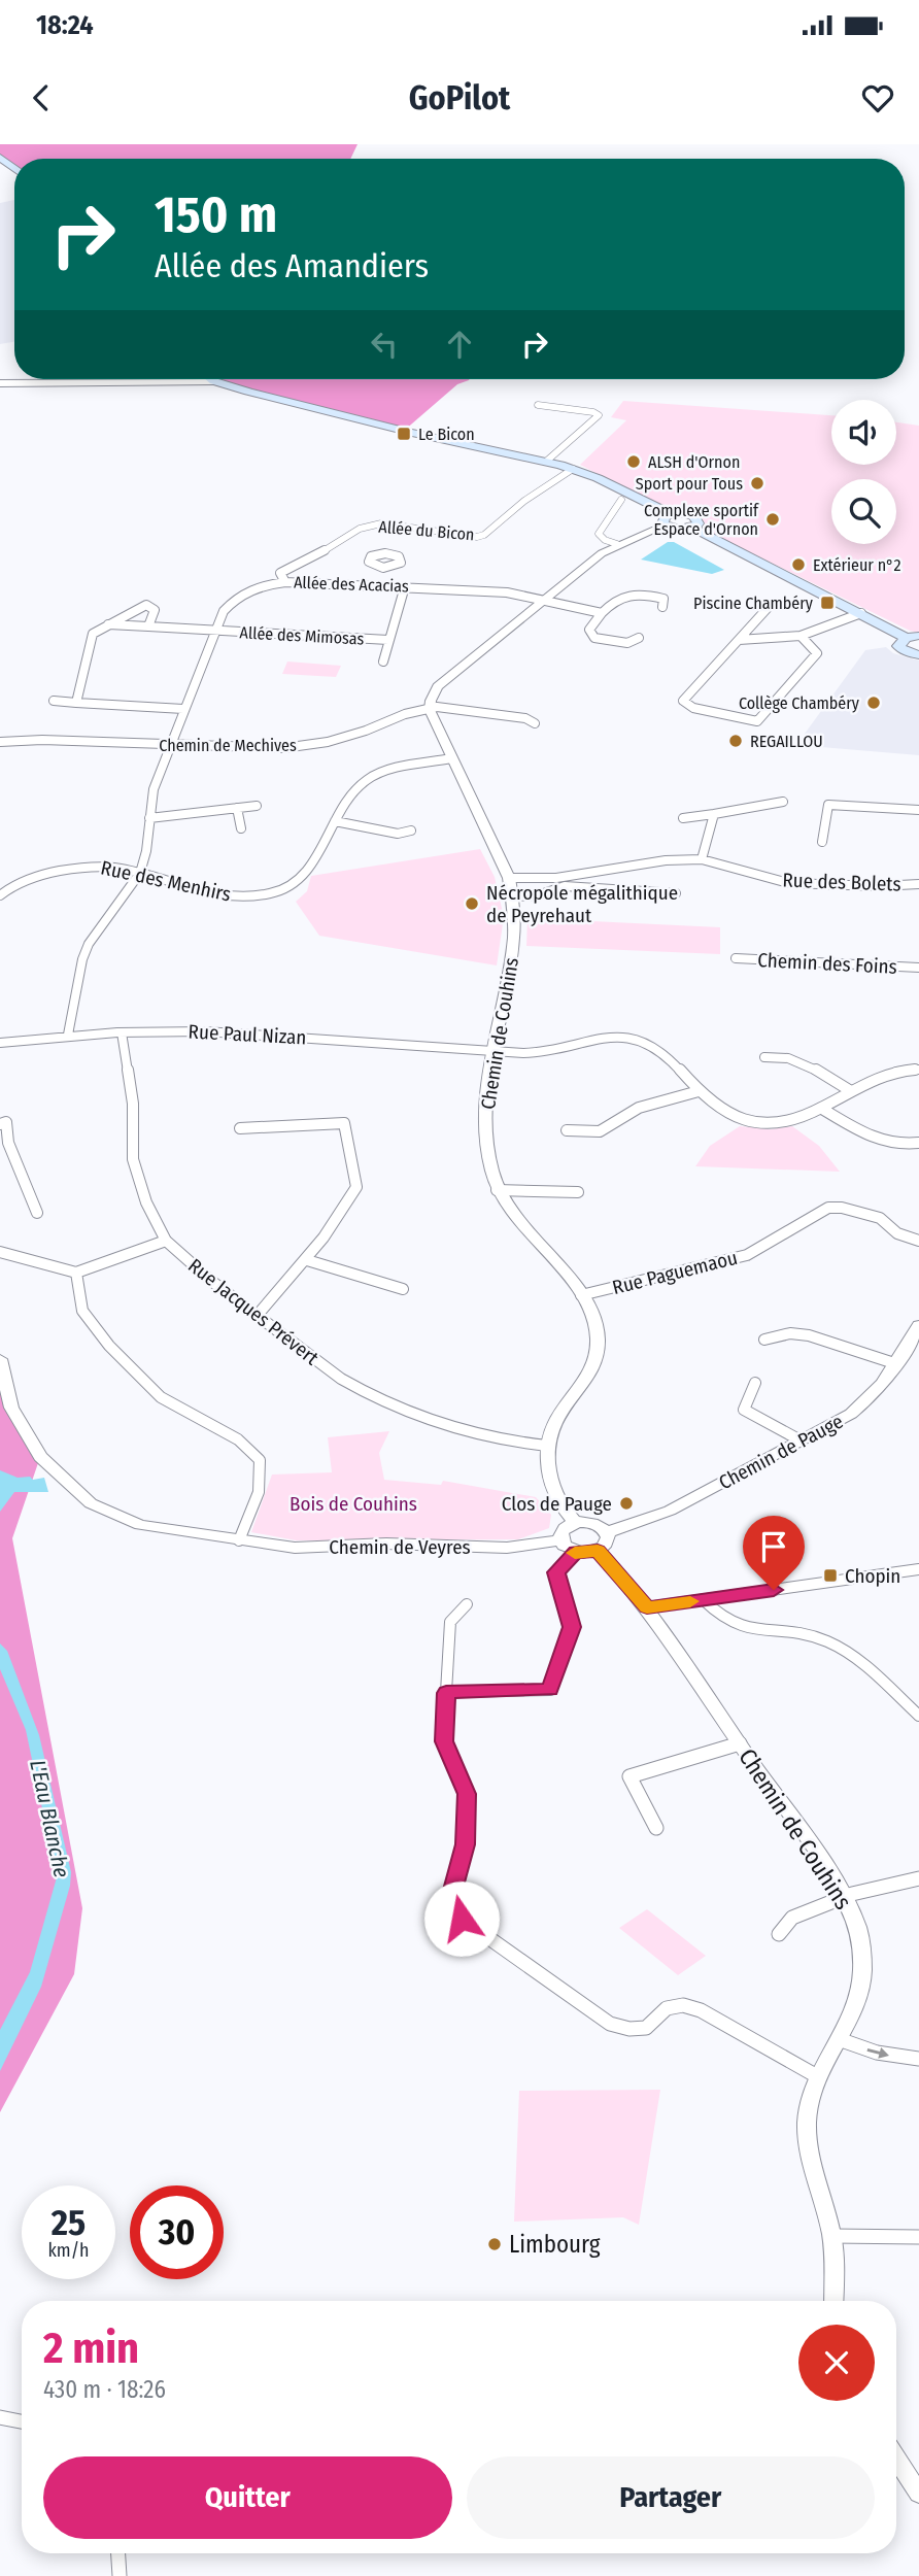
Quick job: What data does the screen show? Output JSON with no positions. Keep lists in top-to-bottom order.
{
  "streets": {
    "street": [
      "Allée du Bicon",
      "Allée des Acacias",
      "Allée des Mimosas",
      "Chemin de Mechives",
      "Rue des Menhirs",
      "Rue des Bolets",
      "Chemin des Foins",
      "Chemin de Couhins",
      "Rue Paul Nizan",
      "Rue Paguemaou",
      "Rue Jacques Prévert",
      "Chemin de Pauge",
      "Chemin de Veyres"
    ]
  },
  "crossings": [
    ["Allée du Bicon", "Allée des Acacias"],
    ["Allée des Acacias", "Allée des Mimosas"],
    ["Allée des Acacias", "Chemin de Mechives"],
    ["Allée des Acacias", "Rue des Menhirs"],
    ["Chemin de Mechives", "Chemin de Couhins"],
    ["Rue des Menhirs", "Chemin de Couhins"],
    ["Rue des Bolets", "Chemin de Couhins"],
    ["Chemin de Couhins", "Rue Paul Nizan"],
    ["Chemin de Couhins", "Rue Paguemaou"],
    ["Chemin de Couhins", "Rue Jacques Prévert"],
    ["Chemin de Couhins", "Chemin de Pauge"],
    ["Chemin de Couhins", "Chemin de Veyres"],
    ["Rue Paul Nizan", "Rue Jacques Prévert"],
    ["Chemin de Pauge", "Chemin de Veyres"]
  ],
  "water": ["L'Eau Blanche"],
  "parks": ["Bois de Couhins"],
  "places": {
    "transit": ["Le Bicon", "Piscine Chambéry", "Chopin"],
    "other": [
      "ALSH d'Ornon",
      "Sport pour Tous",
      "Complexe sportif Espace d'Ornon",
      "Extérieur n°2",
      "Collège Chambéry",
      "REGAILLOU",
      "Nécropole mégalithique de Peyrehaut",
      "Clos de Pauge",
      "Limbourg"
    ]
  },
  "page": {
    "status": "18:24",
    "header": "GoPilot",
    "turn": ["150 m", "Allée des Amandiers"],
    "speed": "25 km/h",
    "limit": "30",
    "heading": ["2 min", "430 m · 18:26"],
    "buttons": ["Quitter", "Partager"]
  }
}
